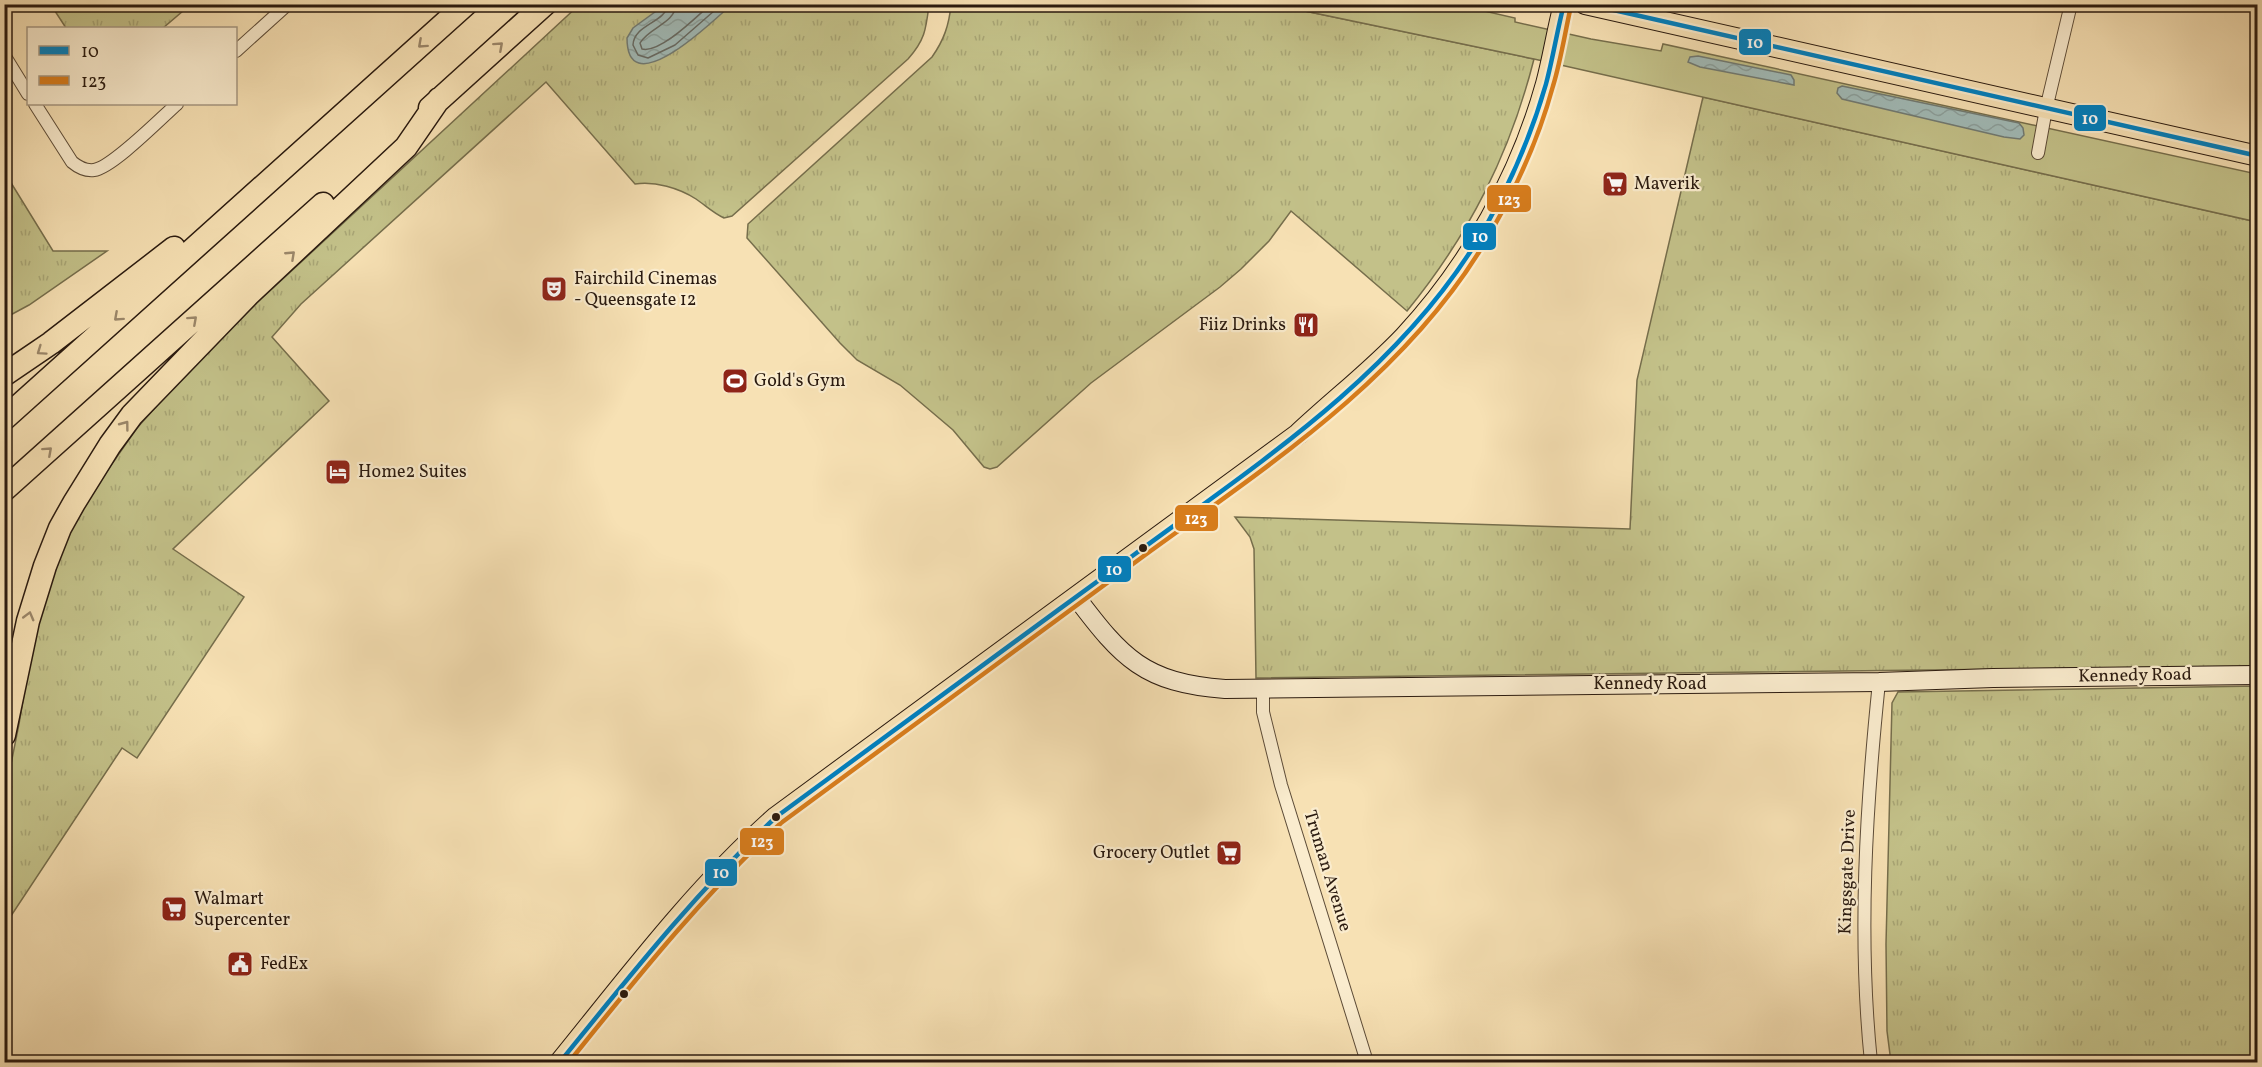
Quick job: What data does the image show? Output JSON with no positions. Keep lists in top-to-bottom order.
{
  "streets": {
    "street": ["Kennedy Road", "Truman Avenue", "Kingsgate Drive"]
  },
  "crossings": [
    ["Kennedy Road", "Truman Avenue"],
    ["Kennedy Road", "Kingsgate Drive"]
  ],
  "places": {
    "supermarket": ["Maverik", "Grocery Outlet", "Walmart Supercenter"],
    "theatre": ["Fairchild Cinemas - Queensgate 12"],
    "restaurant": ["Fiiz Drinks"],
    "sports": ["Gold's Gym"],
    "hotel": ["Home2 Suites"],
    "public building": ["FedEx"]
  },
  "lines": ["transit line 10", "transit line 123"],
  "legend": ["10", "123"]
}
